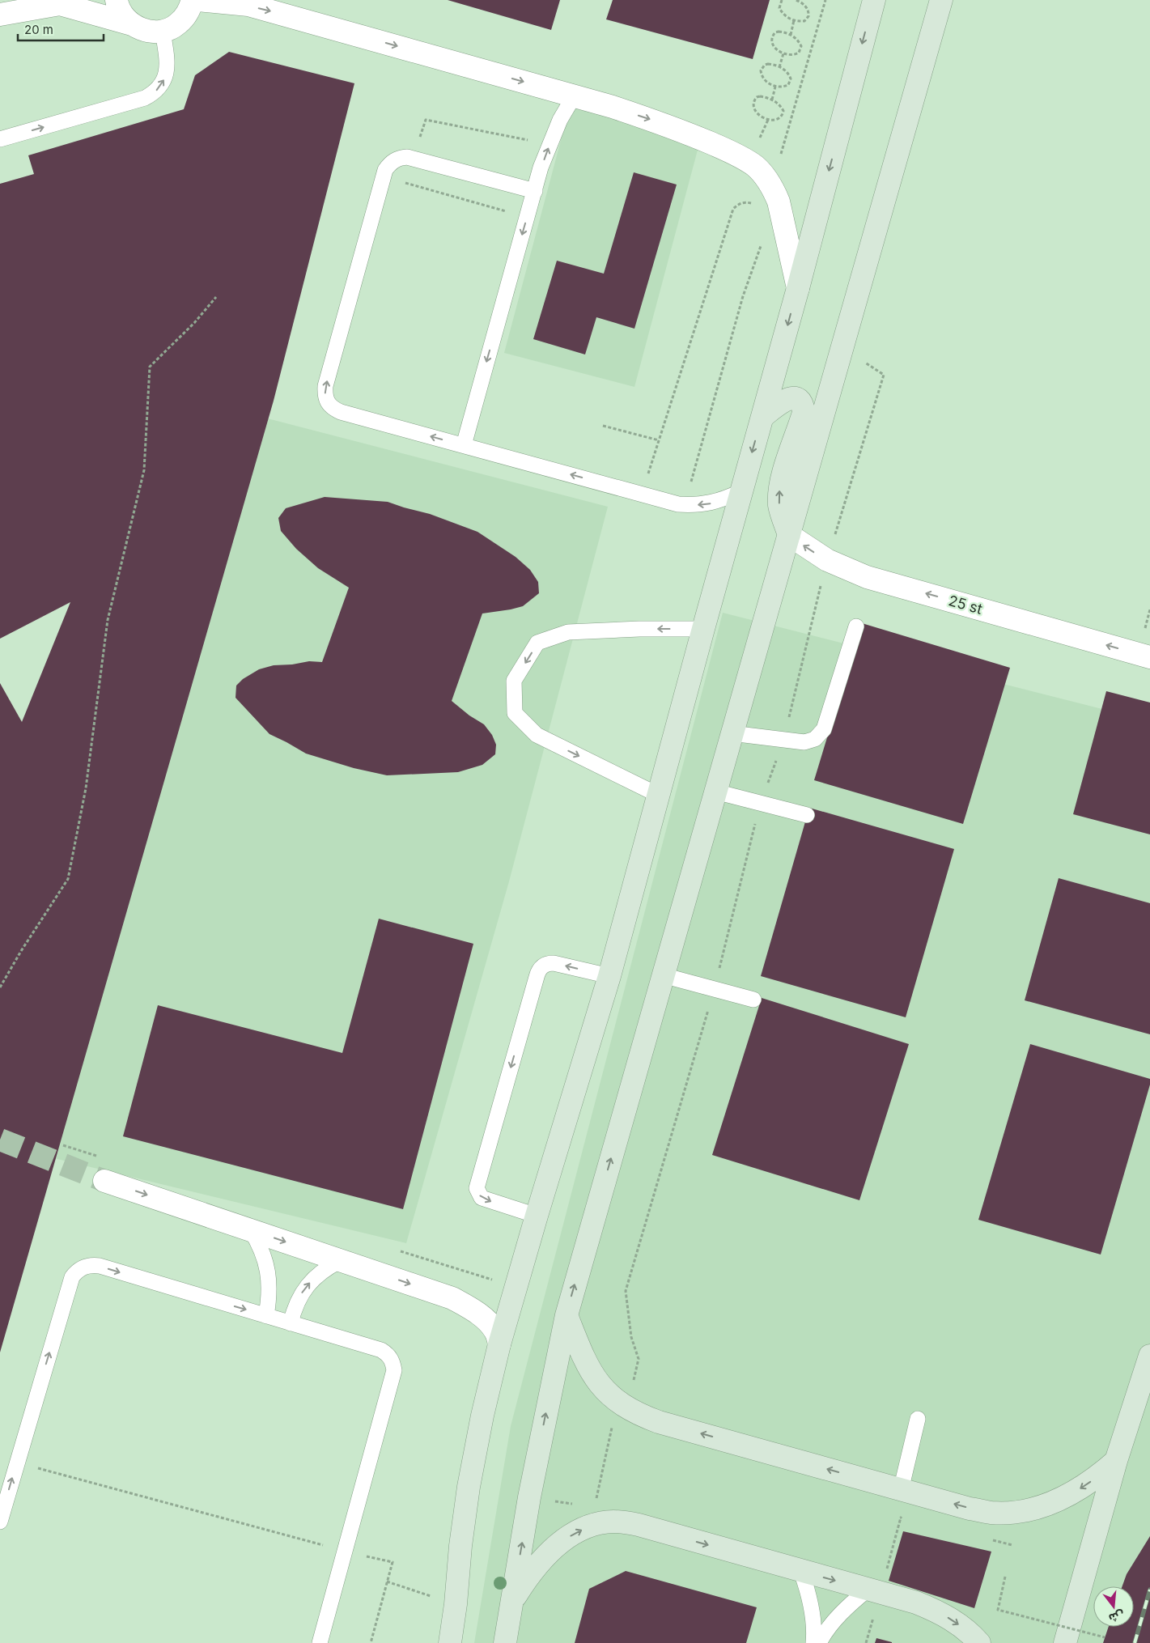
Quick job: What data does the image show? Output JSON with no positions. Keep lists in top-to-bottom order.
{
  "streets": {
    "street": ["25 st"]
  },
  "one_way": ["25 st"],
  "scale_bar": "20 m",
  "north": "bottom"
}
